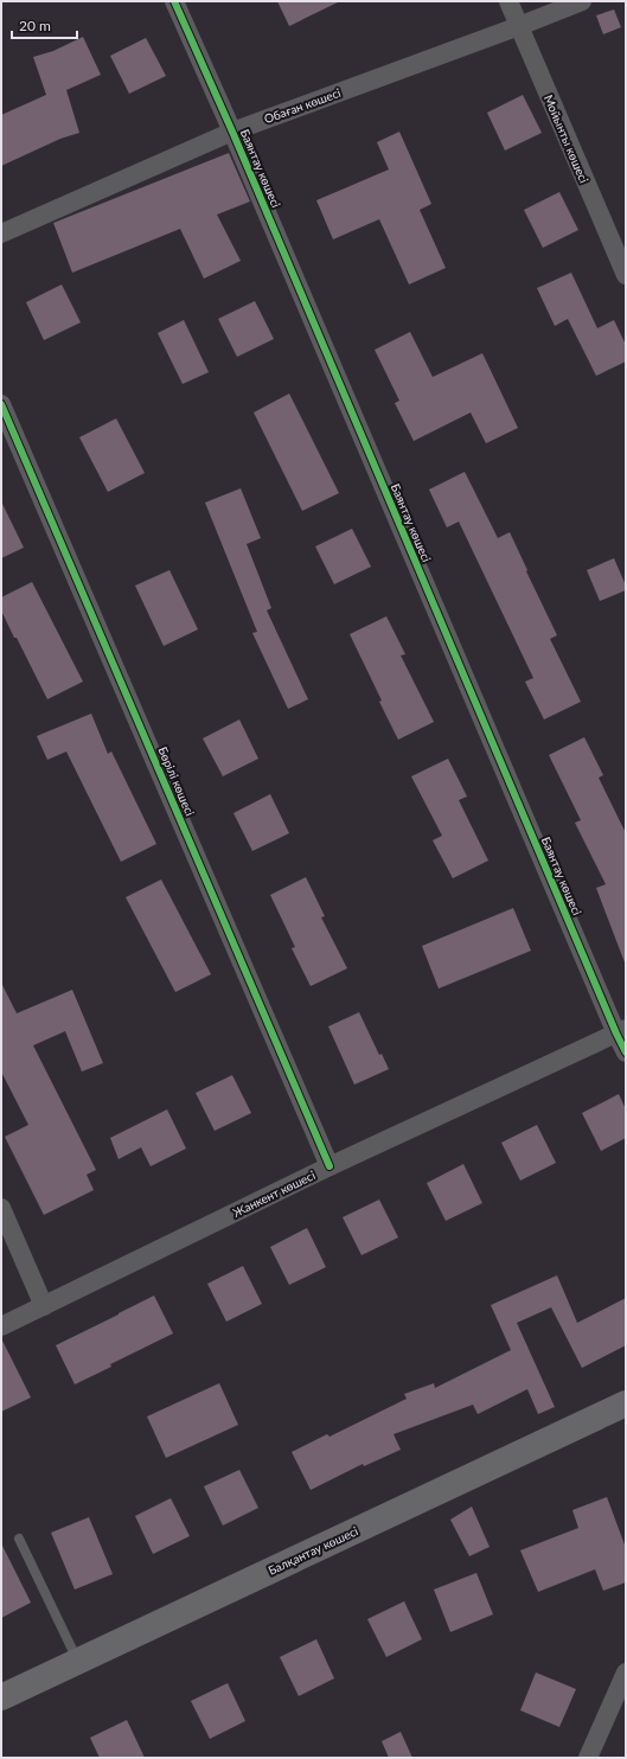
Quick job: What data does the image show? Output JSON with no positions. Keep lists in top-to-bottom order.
{
  "streets": {
    "street": [
      "Обаған көшесі",
      "Мойынты көшесі",
      "Баянтау көшесі",
      "Бөрілі көшесі",
      "Жанкент көшесі",
      "Балқантау көшесі"
    ]
  },
  "crossings": [
    ["Обаған көшесі", "Мойынты көшесі"],
    ["Обаған көшесі", "Баянтау көшесі"],
    ["Баянтау көшесі", "Жанкент көшесі"],
    ["Бөрілі көшесі", "Жанкент көшесі"]
  ],
  "scale_bar": "20 m"
}
